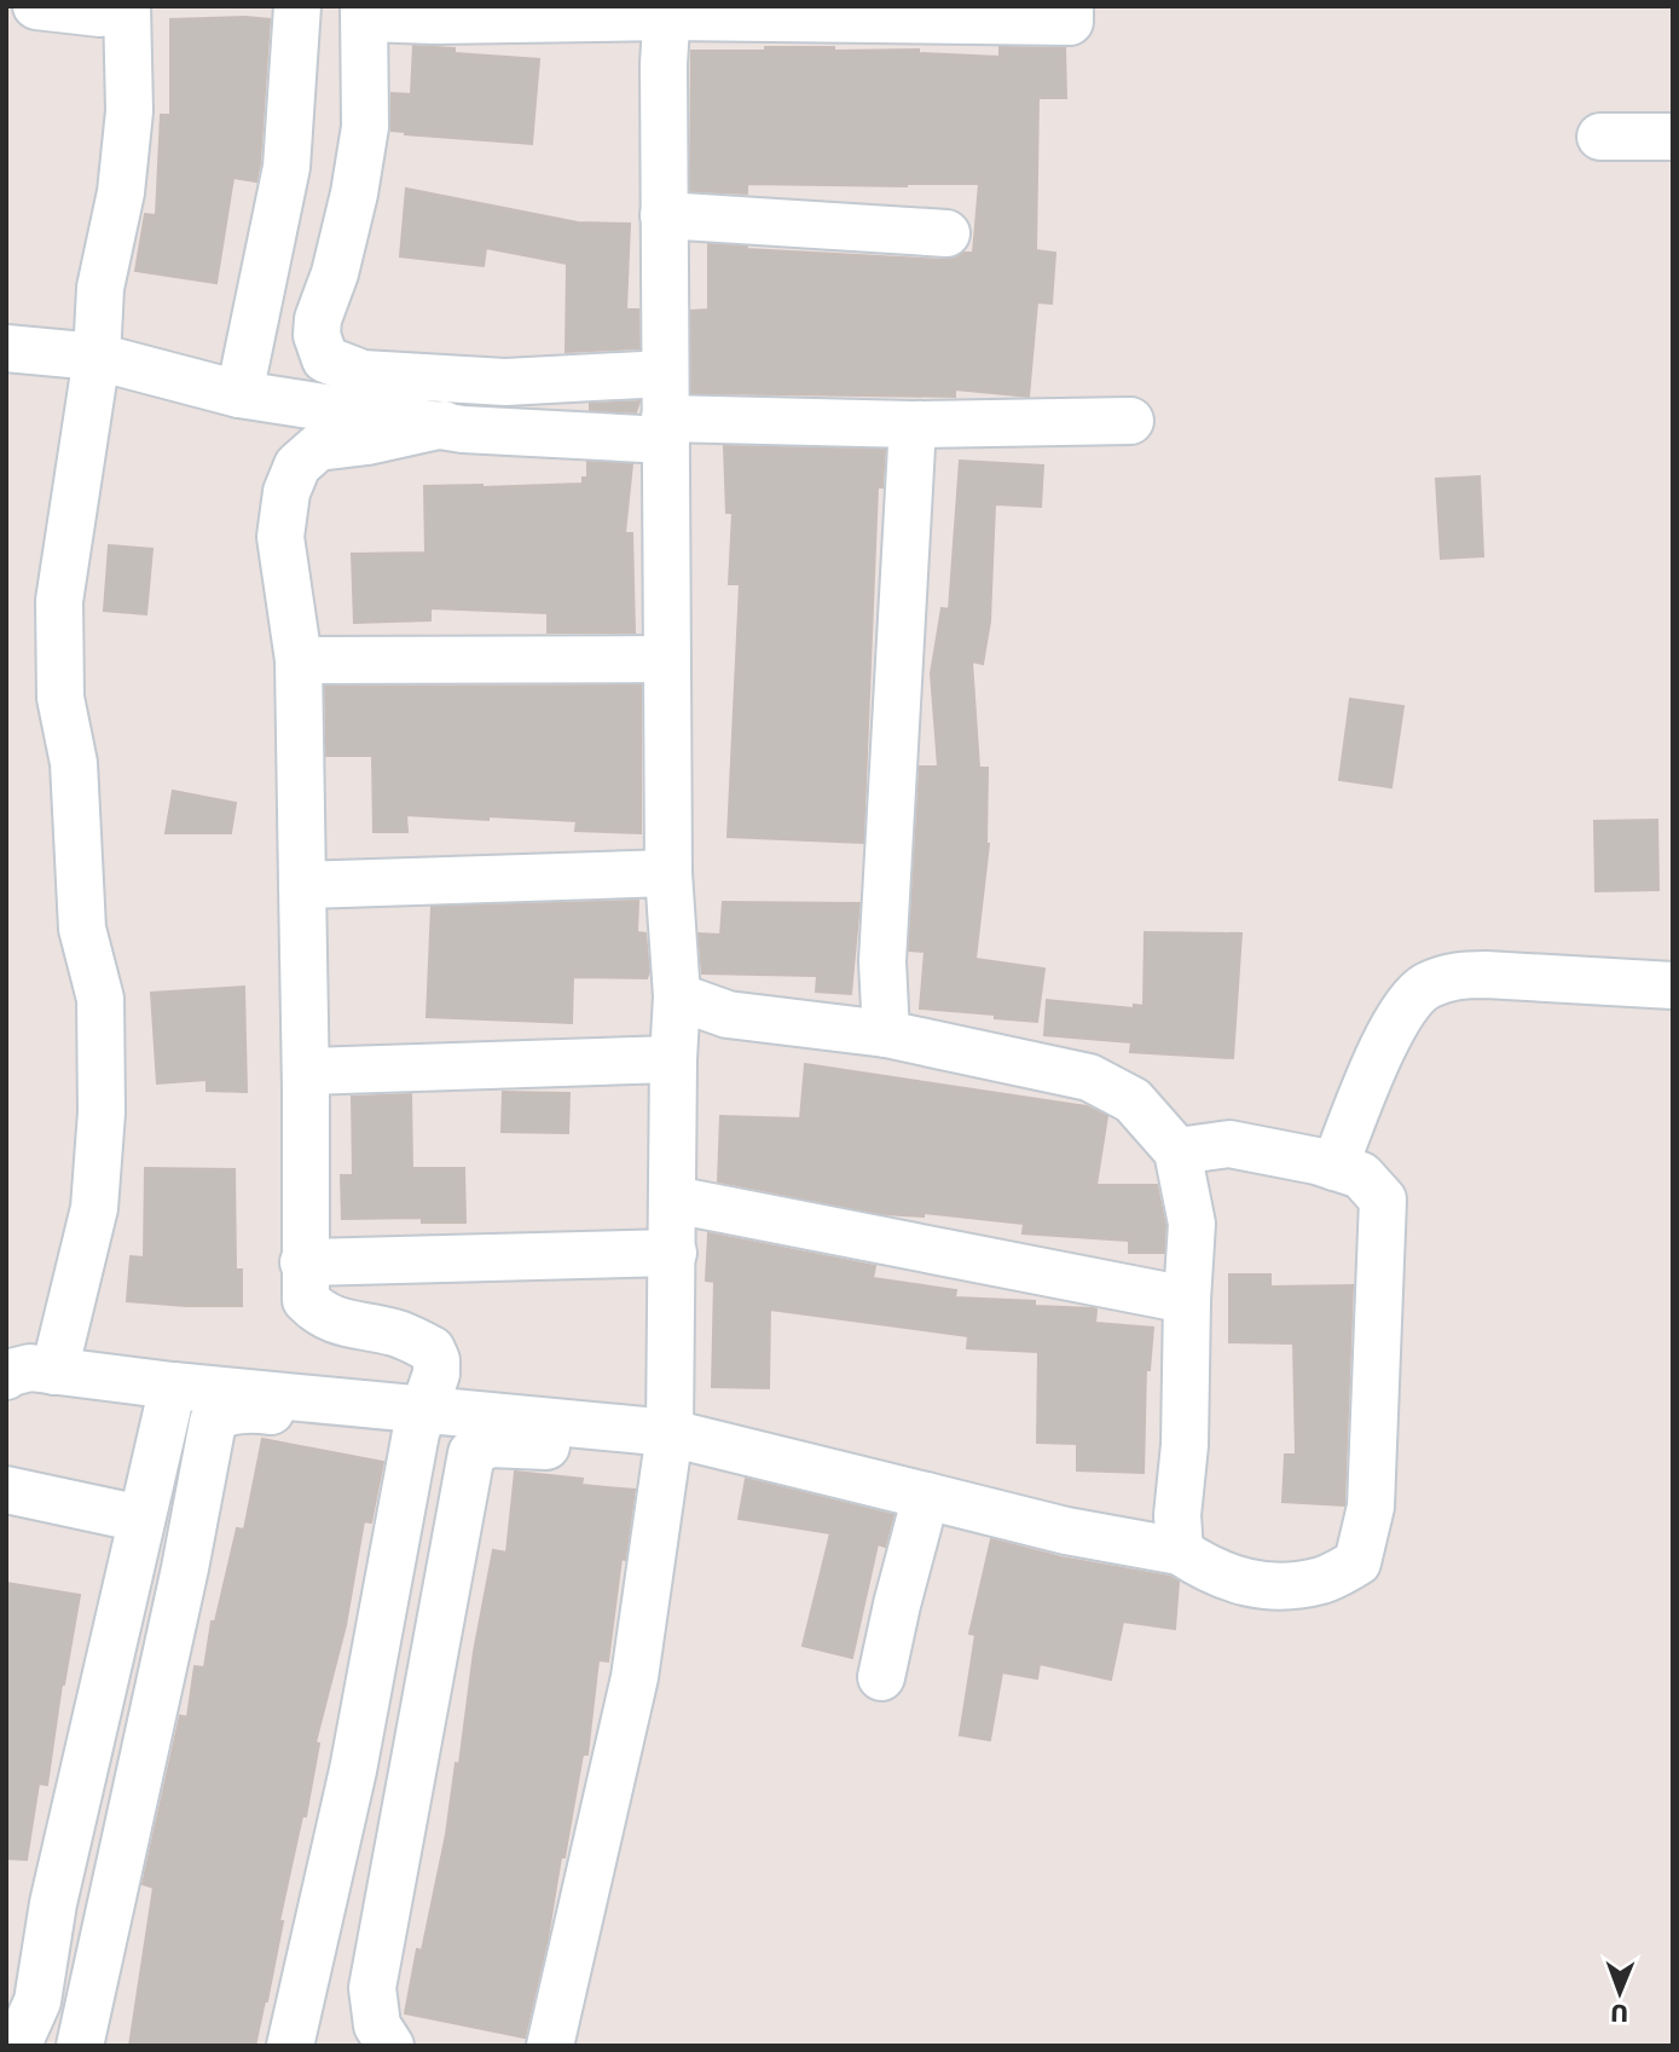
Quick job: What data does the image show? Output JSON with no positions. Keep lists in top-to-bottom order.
{
  "north": "bottom"
}
